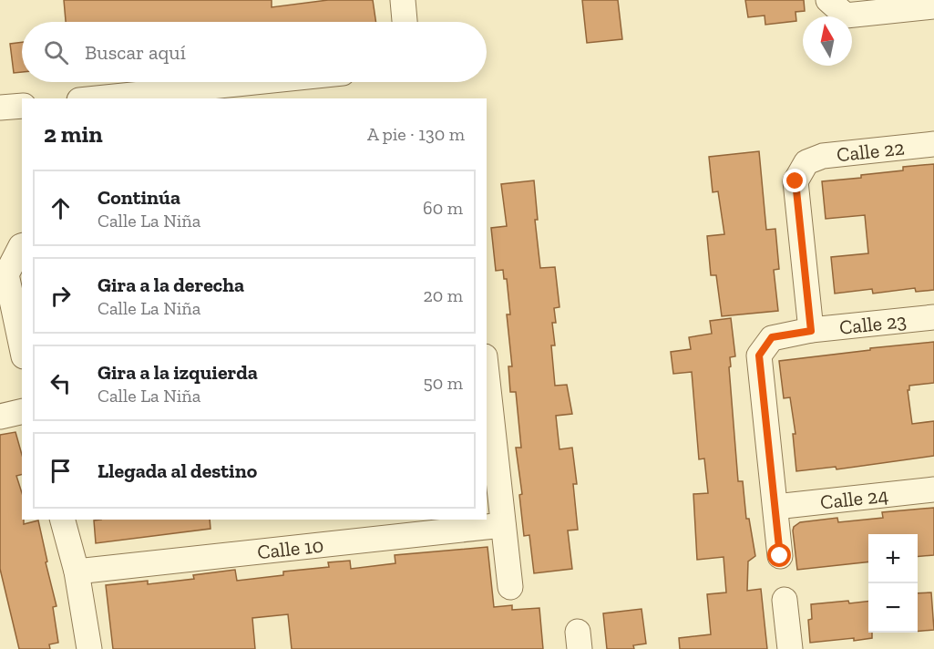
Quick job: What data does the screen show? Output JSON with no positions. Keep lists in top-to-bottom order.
{
  "streets": {
    "street": [
      "Calle 22",
      "Calle 23",
      "Calle 24",
      "Calle 10"
    ]
  },
  "crossings": [
    ["Calle 22", "Calle 23"],
    ["Calle 23", "Calle 24"]
  ],
  "north": "top",
  "page": {
    "search": "Buscar aquí",
    "heading": ["2 min", "A pie · 130 m"],
    "list": [
      ["Continúa", "Calle La Niña", "60 m"],
      ["Gira a la derecha", "Calle La Niña", "20 m"],
      ["Gira a la izquierda", "Calle La Niña", "50 m"],
      "Llegada al destino"
    ],
    "map_buttons": ["+", "−"]
  }
}
